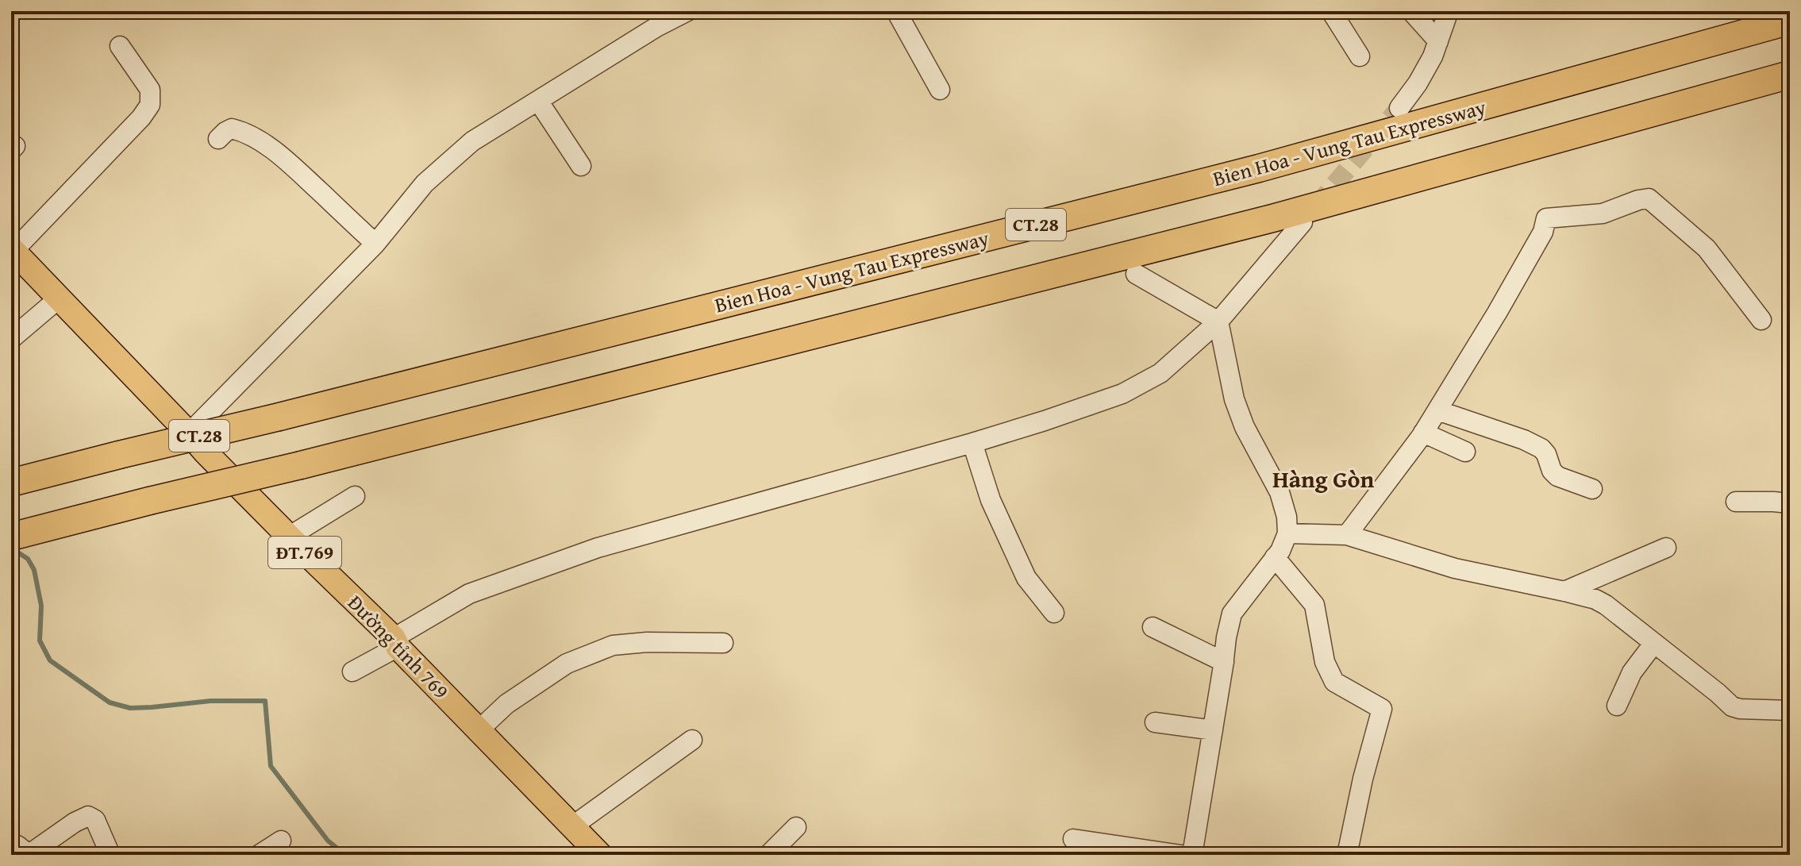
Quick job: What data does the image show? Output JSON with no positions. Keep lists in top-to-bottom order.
{
  "streets": {
    "highway": ["Bien Hoa - Vung Tau Expressway", "CT.28"],
    "main road": ["ĐT.769", "Đường tỉnh 769"]
  },
  "districts": ["Hàng Gòn"]
}
